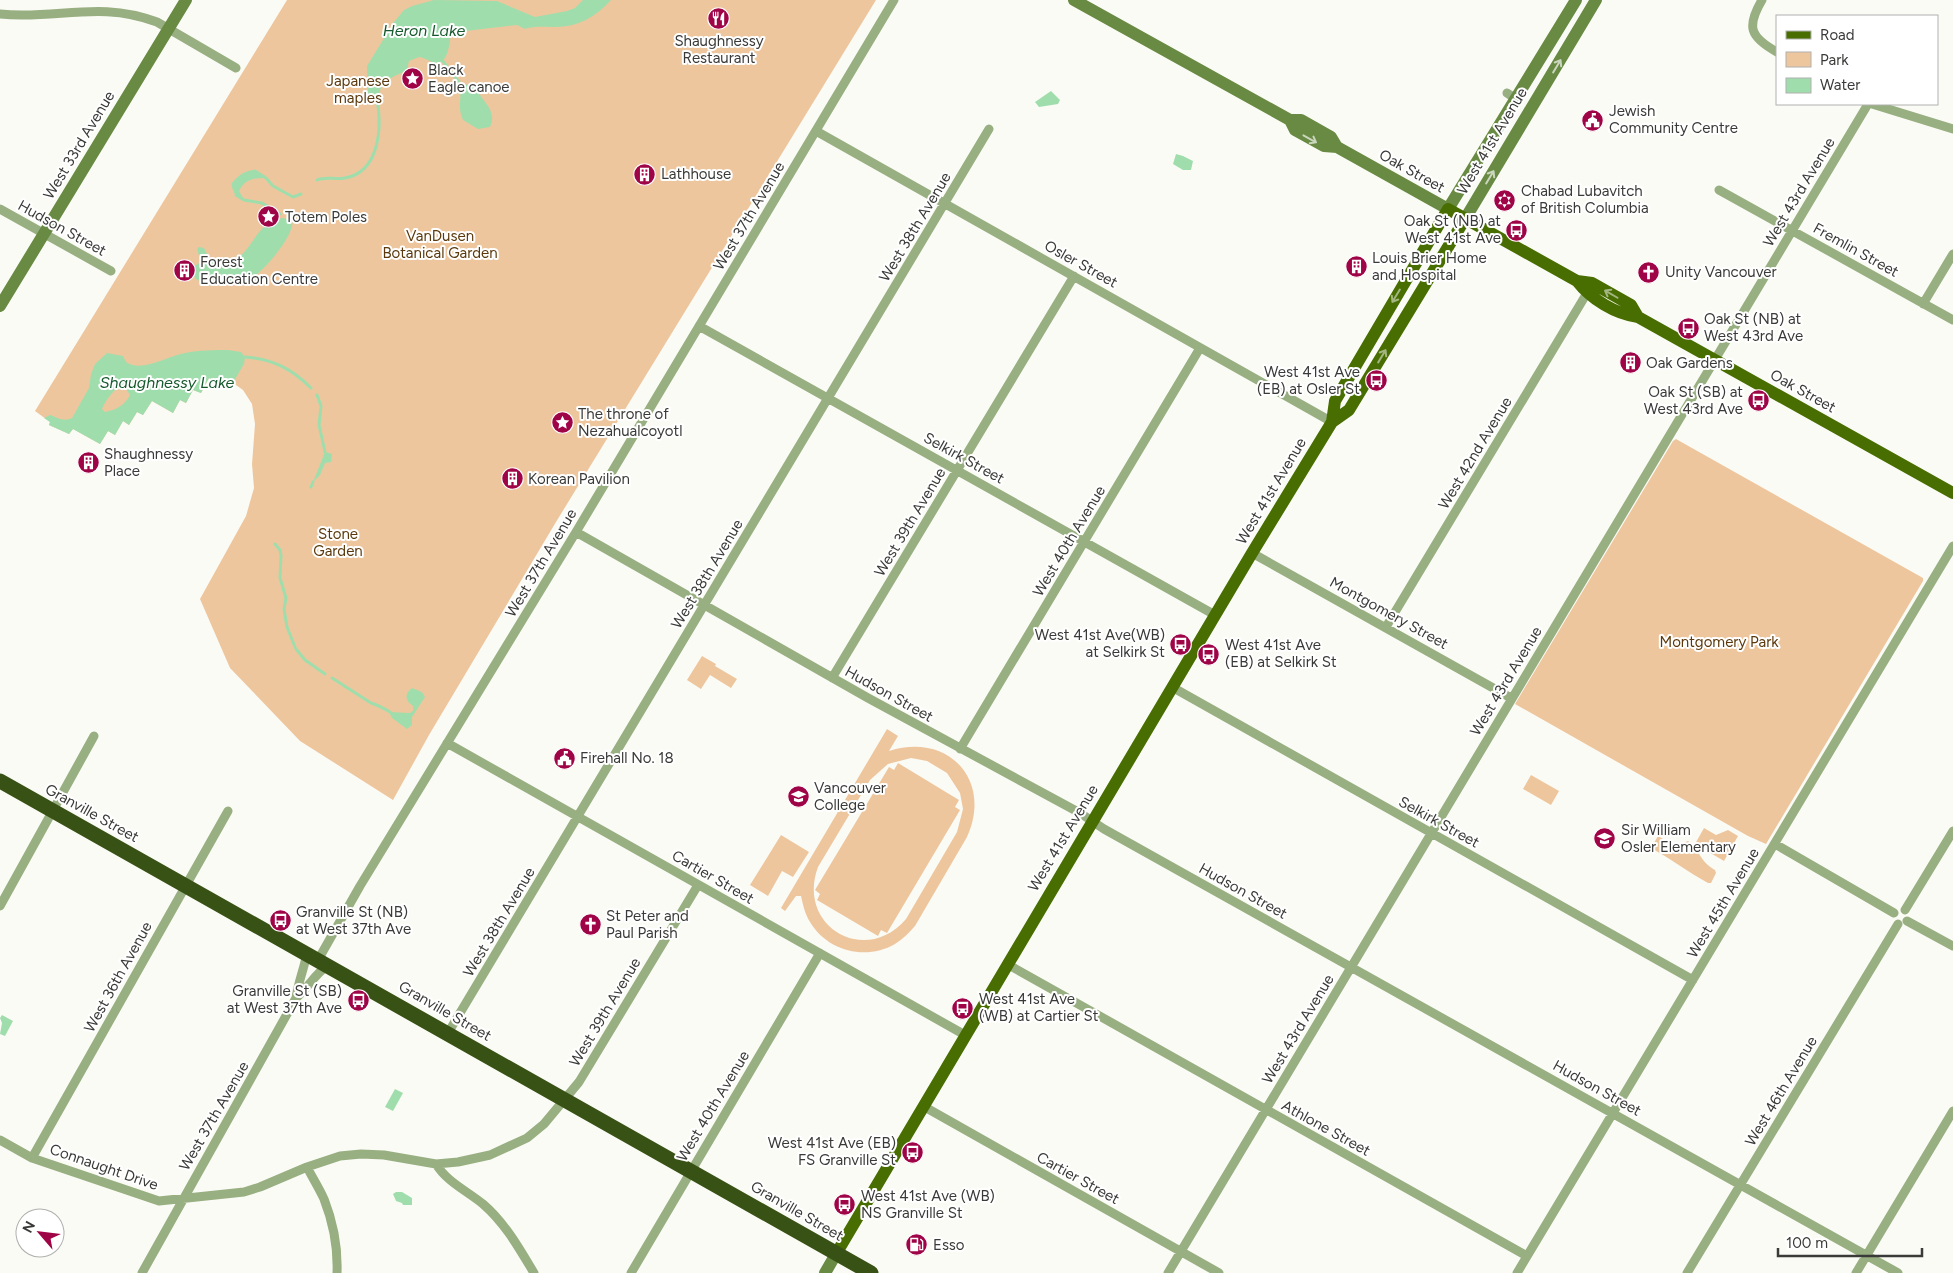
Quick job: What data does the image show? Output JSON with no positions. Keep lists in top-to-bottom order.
{
  "streets": {
    "highway": ["Granville Street"],
    "main road": ["West 41st Avenue", "West 33rd Avenue", "Oak Street"],
    "street": [
      "West 43rd Avenue",
      "West 37th Avenue",
      "West 38th Avenue",
      "Hudson Street",
      "Fremlin Street",
      "Osler Street",
      "West 42nd Avenue",
      "Selkirk Street",
      "West 39th Avenue",
      "West 40th Avenue",
      "Montgomery Street",
      "Cartier Street",
      "West 45th Avenue",
      "West 36th Avenue",
      "West 46th Avenue",
      "Athlone Street",
      "Connaught Drive"
    ]
  },
  "crossings": [
    ["West 41st Avenue", "Oak Street"],
    ["West 41st Avenue", "Hudson Street"],
    ["West 41st Avenue", "Osler Street"],
    ["West 41st Avenue", "Selkirk Street"],
    ["West 41st Avenue", "Montgomery Street"],
    ["West 41st Avenue", "Granville Street"],
    ["West 41st Avenue", "Cartier Street"],
    ["West 41st Avenue", "Athlone Street"],
    ["West 33rd Avenue", "Hudson Street"],
    ["Oak Street", "West 43rd Avenue"],
    ["Oak Street", "West 42nd Avenue"],
    ["West 43rd Avenue", "Hudson Street"],
    ["West 43rd Avenue", "Fremlin Street"],
    ["West 43rd Avenue", "Selkirk Street"],
    ["West 43rd Avenue", "Montgomery Street"],
    ["West 43rd Avenue", "Cartier Street"],
    ["West 43rd Avenue", "Athlone Street"],
    ["West 37th Avenue", "Hudson Street"],
    ["West 37th Avenue", "Osler Street"],
    ["West 37th Avenue", "Selkirk Street"],
    ["West 37th Avenue", "Granville Street"],
    ["West 37th Avenue", "Cartier Street"],
    ["West 37th Avenue", "Connaught Drive"],
    ["West 38th Avenue", "Hudson Street"],
    ["West 38th Avenue", "Osler Street"],
    ["West 38th Avenue", "Selkirk Street"],
    ["West 38th Avenue", "Granville Street"],
    ["West 38th Avenue", "Cartier Street"],
    ["Hudson Street", "West 39th Avenue"],
    ["Hudson Street", "West 40th Avenue"],
    ["Hudson Street", "West 45th Avenue"],
    ["Hudson Street", "West 46th Avenue"],
    ["Osler Street", "West 39th Avenue"],
    ["Osler Street", "West 40th Avenue"],
    ["West 42nd Avenue", "Montgomery Street"],
    ["Selkirk Street", "West 39th Avenue"],
    ["Selkirk Street", "West 40th Avenue"],
    ["Selkirk Street", "West 45th Avenue"],
    ["West 39th Avenue", "Granville Street"],
    ["West 39th Avenue", "Cartier Street"],
    ["West 39th Avenue", "Connaught Drive"],
    ["West 40th Avenue", "Granville Street"],
    ["West 40th Avenue", "Cartier Street"],
    ["Granville Street", "West 36th Avenue"],
    ["Granville Street", "Connaught Drive"],
    ["West 45th Avenue", "Athlone Street"],
    ["West 36th Avenue", "Connaught Drive"]
  ],
  "water": ["Heron Lake", "Shaughnessy Lake"],
  "parks": [
    "Japanese maples",
    "VanDusen Botanical Garden",
    "Stone Garden",
    "Montgomery Park"
  ],
  "places": {
    "restaurant": ["Shaughnessy Restaurant"],
    "place": ["Black Eagle canoe", "Totem Poles", "The throne of Nezahualcoyotl"],
    "public building": ["Jewish Community Centre", "Firehall No. 18"],
    "building": [
      "Lathhouse",
      "Louis Brier Home and Hospital",
      "Forest Education Centre",
      "Oak Gardens",
      "Shaughnessy Place",
      "Korean Pavilion"
    ],
    "synagogue": ["Chabad Lubavitch of British Columbia"],
    "bus stop": [
      "Oak St (NB) at West 41st Ave",
      "Oak St (NB) at West 43rd Ave",
      "West 41st Ave (EB) at Osler St",
      "Oak St (SB) at West 43rd Ave",
      "West 41st Ave(WB) at Selkirk St",
      "West 41st Ave (EB) at Selkirk St",
      "Granville St (NB) at West 37th Ave",
      "Granville St (SB) at West 37th Ave",
      "West 41st Ave (WB) at Cartier St",
      "West 41st Ave (EB) FS Granville St",
      "West 41st Ave (WB) NS Granville St"
    ],
    "church": ["Unity Vancouver", "St Peter and Paul Parish"],
    "school or university": ["Vancouver College", "Sir William Osler Elementary"],
    "fuel station": ["Esso"]
  },
  "legend": ["Road", "Park", "Water"],
  "scale_bar": "100 m",
  "north": "top left"
}
